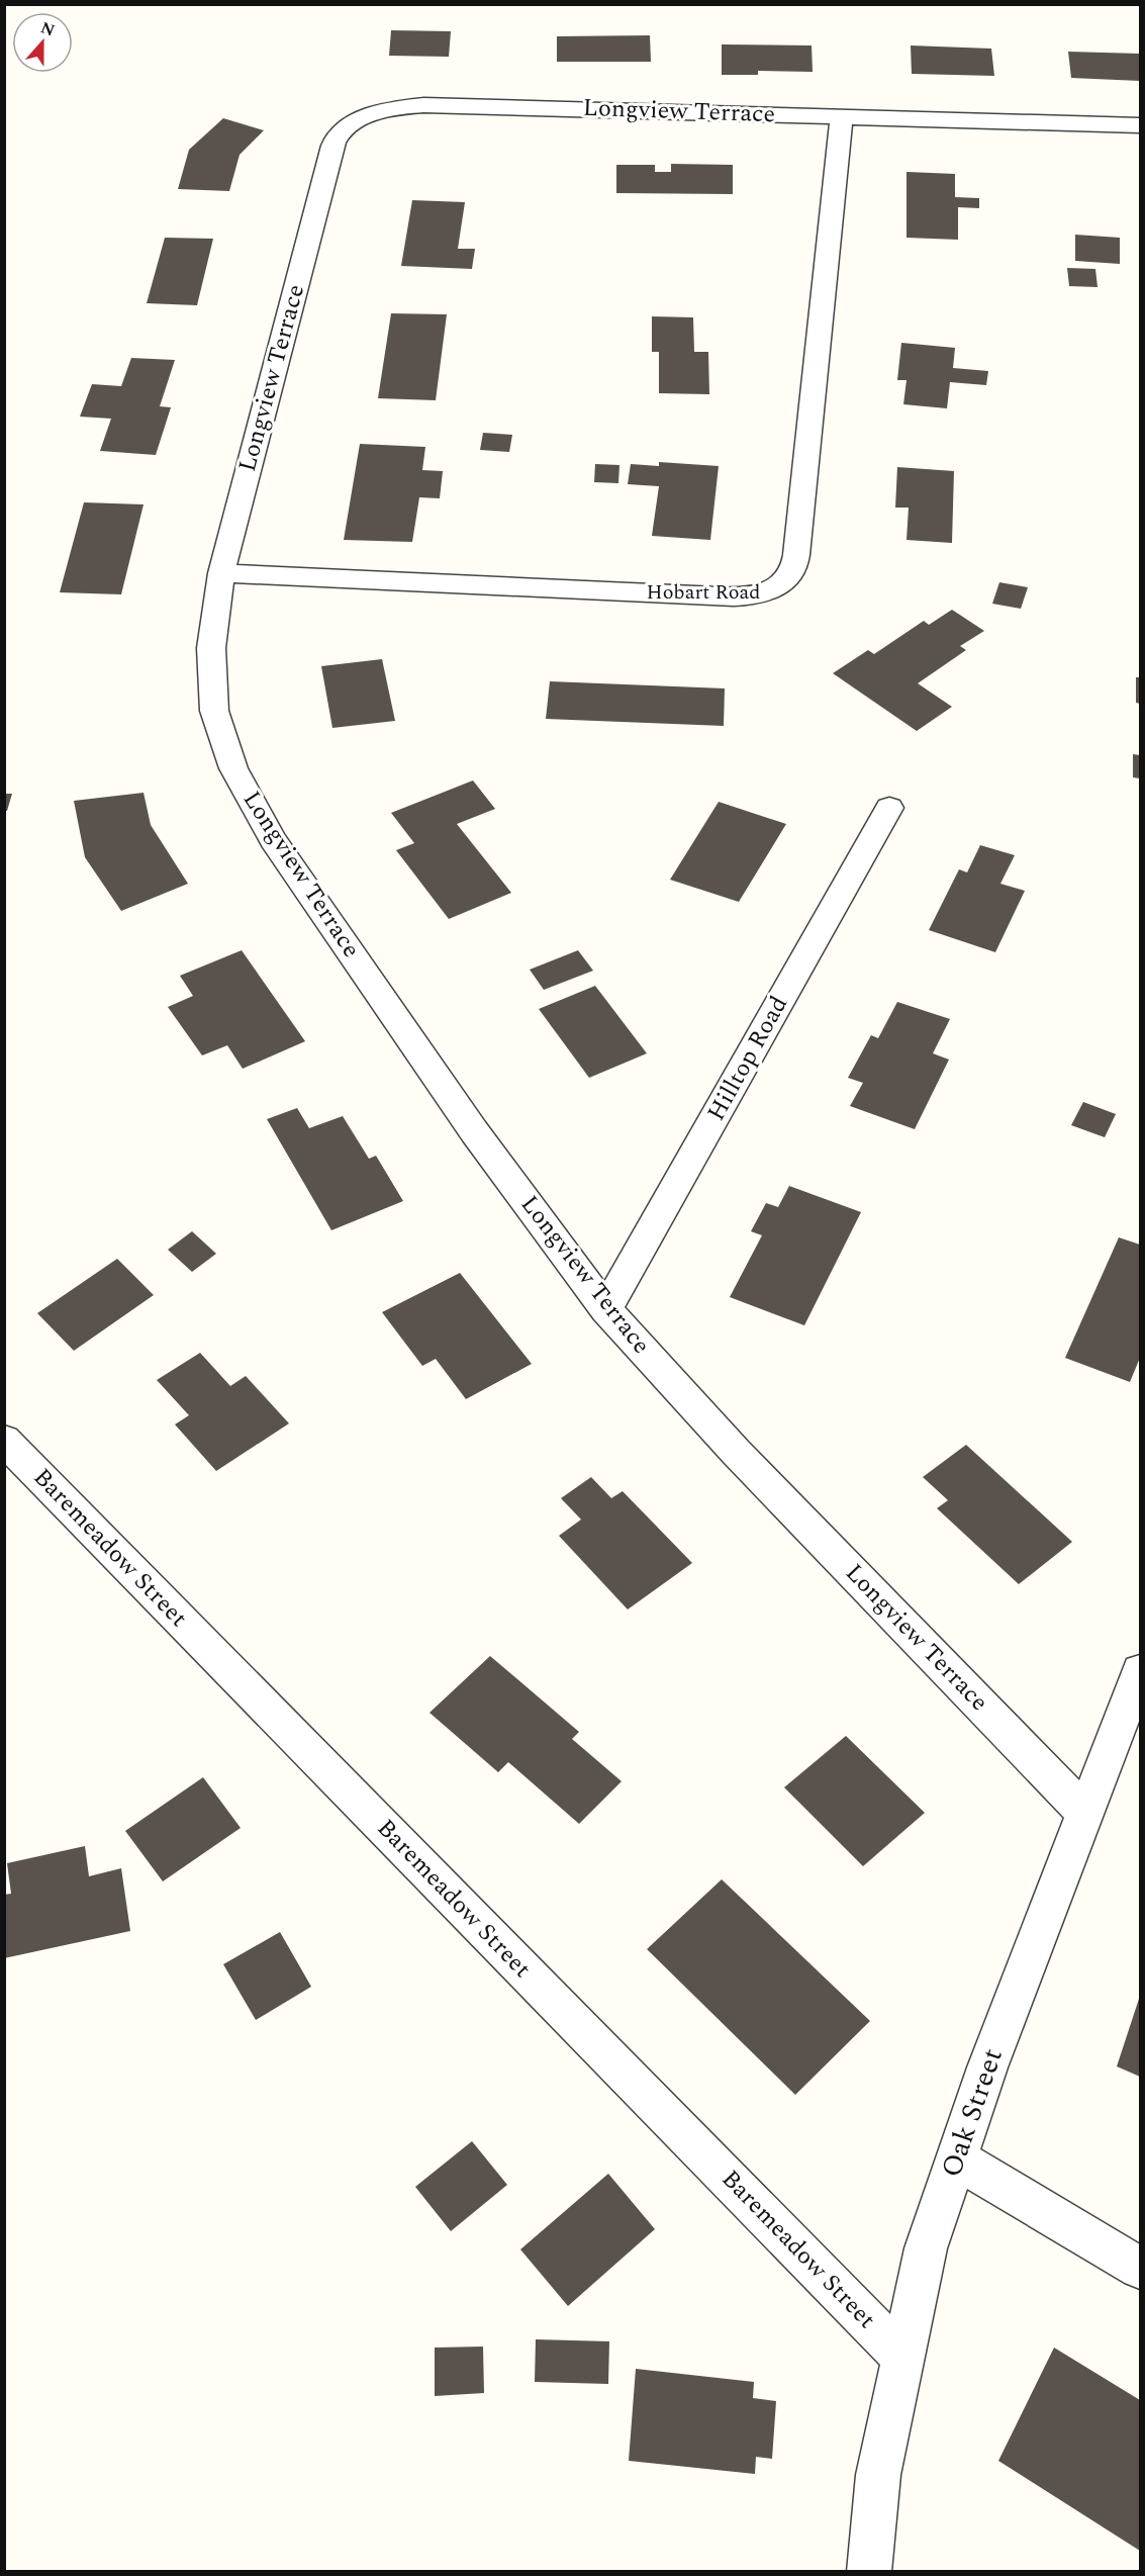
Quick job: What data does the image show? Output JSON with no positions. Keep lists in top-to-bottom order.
{
  "streets": {
    "street": [
      "Longview Terrace",
      "Hobart Road",
      "Hilltop Road",
      "Baremeadow Street",
      "Oak Street"
    ]
  },
  "crossings": [
    ["Longview Terrace", "Hobart Road"],
    ["Longview Terrace", "Hilltop Road"],
    ["Longview Terrace", "Oak Street"],
    ["Baremeadow Street", "Oak Street"]
  ],
  "north": "top"
}
